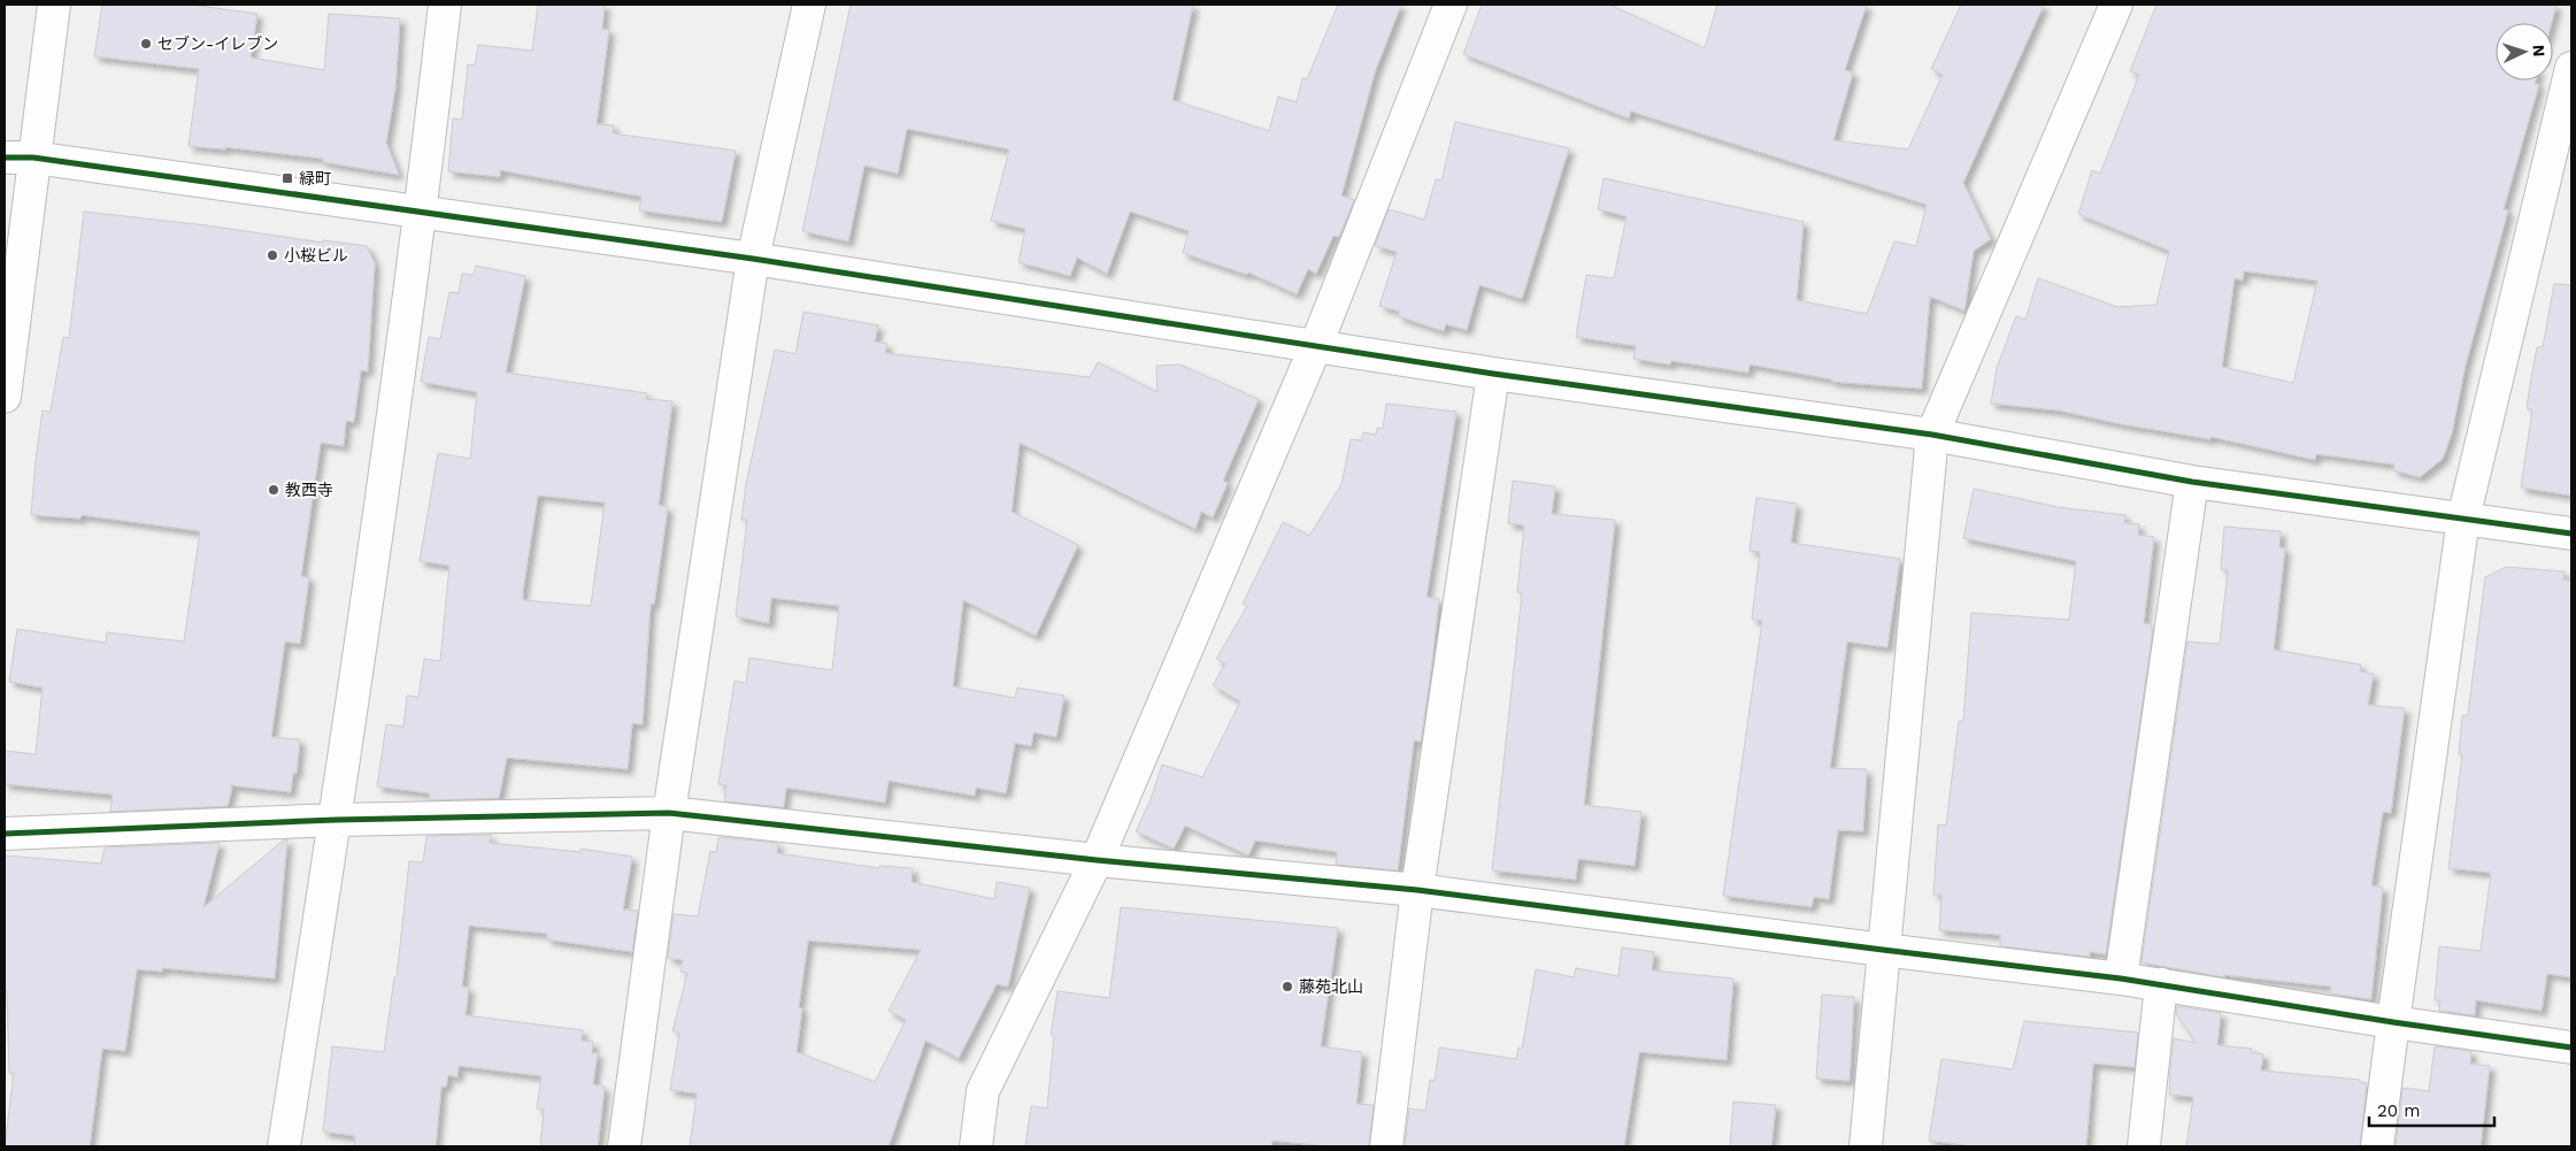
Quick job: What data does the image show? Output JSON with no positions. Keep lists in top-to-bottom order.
{
  "places": {
    "other": [
      "セブン-イレブン",
      "小桜ビル",
      "教西寺",
      "藤苑北山"
    ],
    "transit": ["緑町"]
  },
  "scale_bar": "20 m",
  "north": "right"
}
